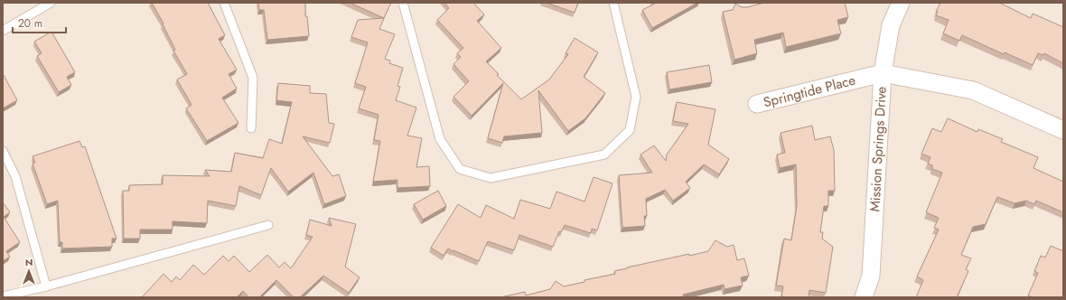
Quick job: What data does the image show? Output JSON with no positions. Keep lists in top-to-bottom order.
{
  "streets": {
    "street": ["Springtide Place", "Mission Springs Drive"]
  },
  "crossings": [
    ["Springtide Place", "Mission Springs Drive"]
  ],
  "scale_bar": "20 m",
  "north": "top"
}
